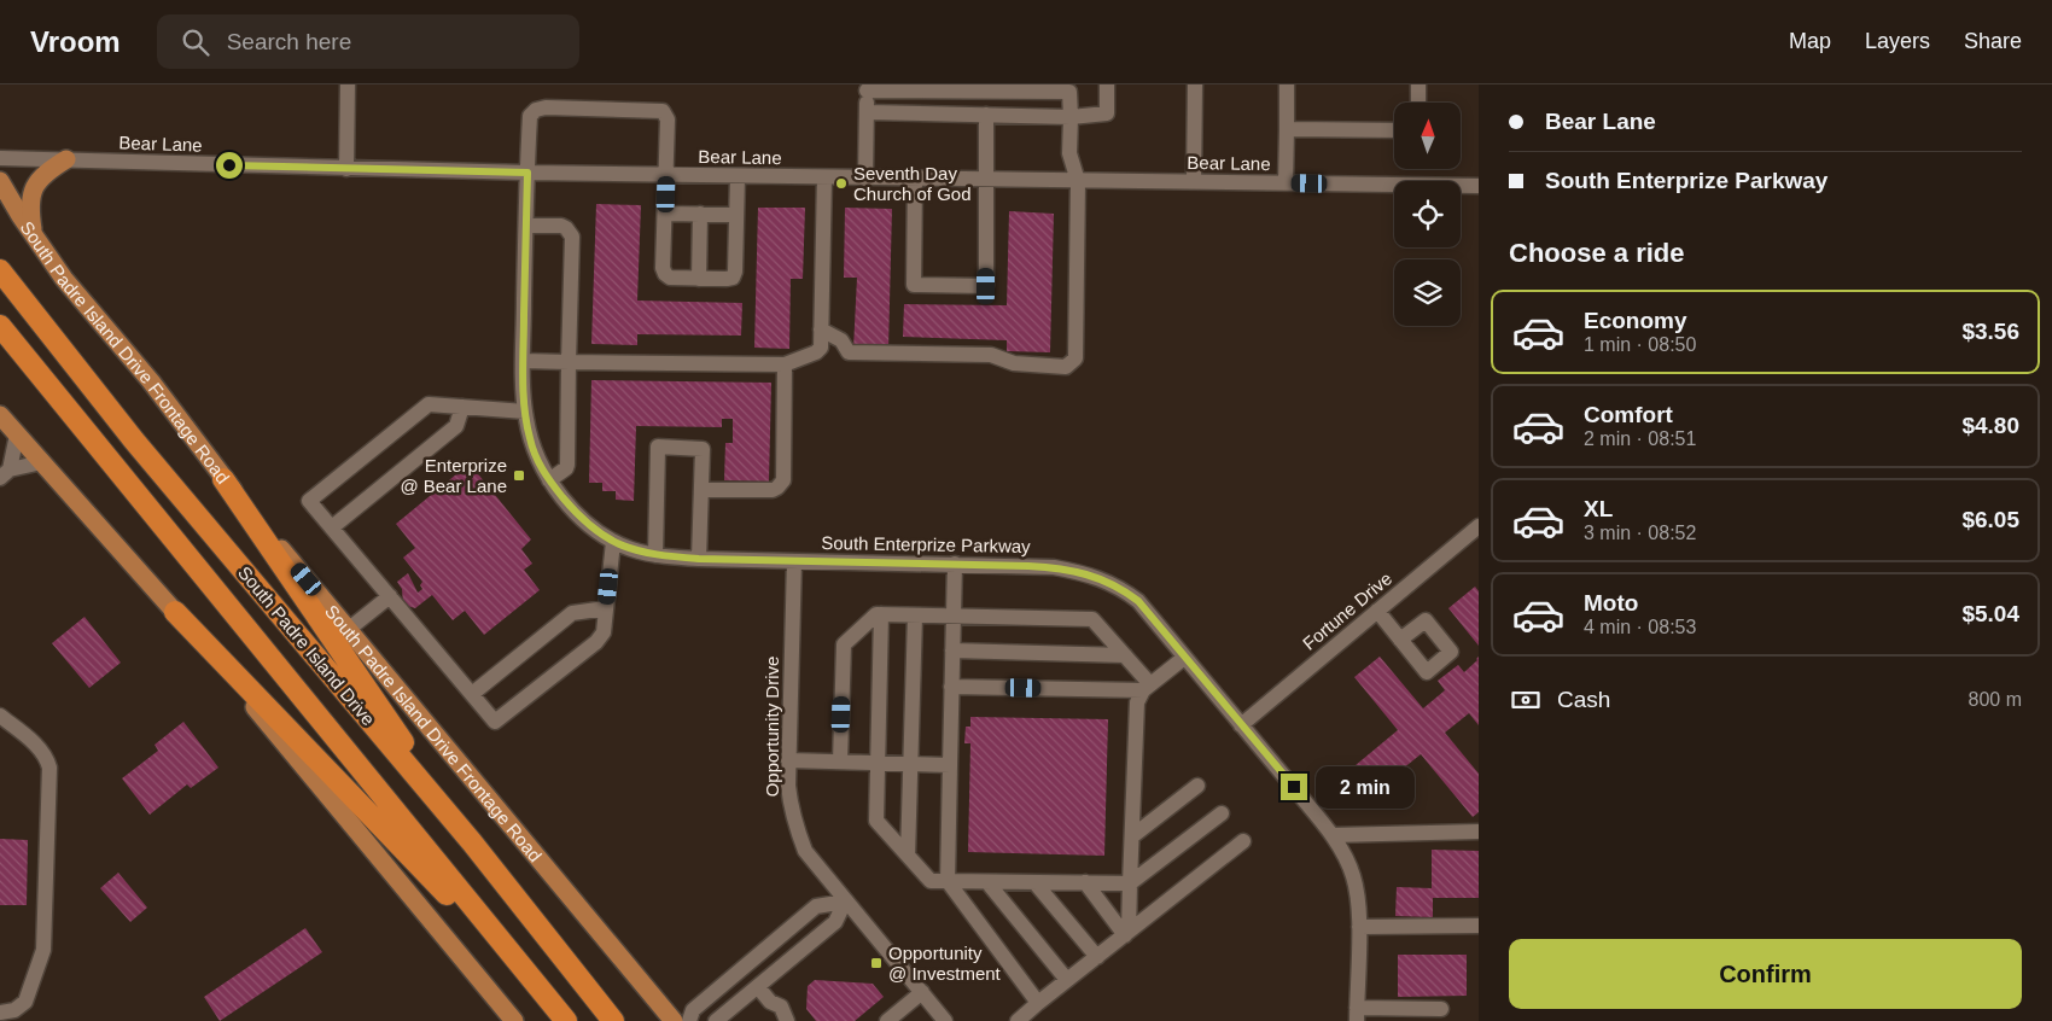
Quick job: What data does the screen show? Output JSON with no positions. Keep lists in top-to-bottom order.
{
  "streets": {
    "highway": ["South Padre Island Drive"],
    "main road": ["South Padre Island Drive Frontage Road"],
    "street": [
      "Bear Lane",
      "South Enterprize Parkway",
      "Fortune Drive",
      "Opportunity Drive"
    ]
  },
  "crossings": [
    ["Bear Lane", "South Enterprize Parkway"],
    ["South Enterprize Parkway", "Fortune Drive"],
    ["South Enterprize Parkway", "Opportunity Drive"]
  ],
  "places": {
    "other": ["Seventh Day Church of God"],
    "transit": ["Enterprize @ Bear Lane", "Opportunity @ Investment"]
  },
  "north": "top",
  "page": {
    "header": "Vroom",
    "search": "Search here",
    "nav": ["Map", "Layers", "Share"],
    "banner": ["Bear Lane", "South Enterprize Parkway"],
    "heading": "Choose a ride",
    "list": [
      {
        "name": "Economy",
        "note": "1 min · 08:50",
        "value": "$3.56"
      },
      {
        "name": "Comfort",
        "note": "2 min · 08:51",
        "value": "$4.80"
      },
      {
        "name": "XL",
        "note": "3 min · 08:52",
        "value": "$6.05"
      },
      {
        "name": "Moto",
        "note": "4 min · 08:53",
        "value": "$5.04"
      }
    ],
    "pay": ["Cash", "800 m"],
    "bubble": "2 min",
    "buttons": "Confirm"
  }
}
